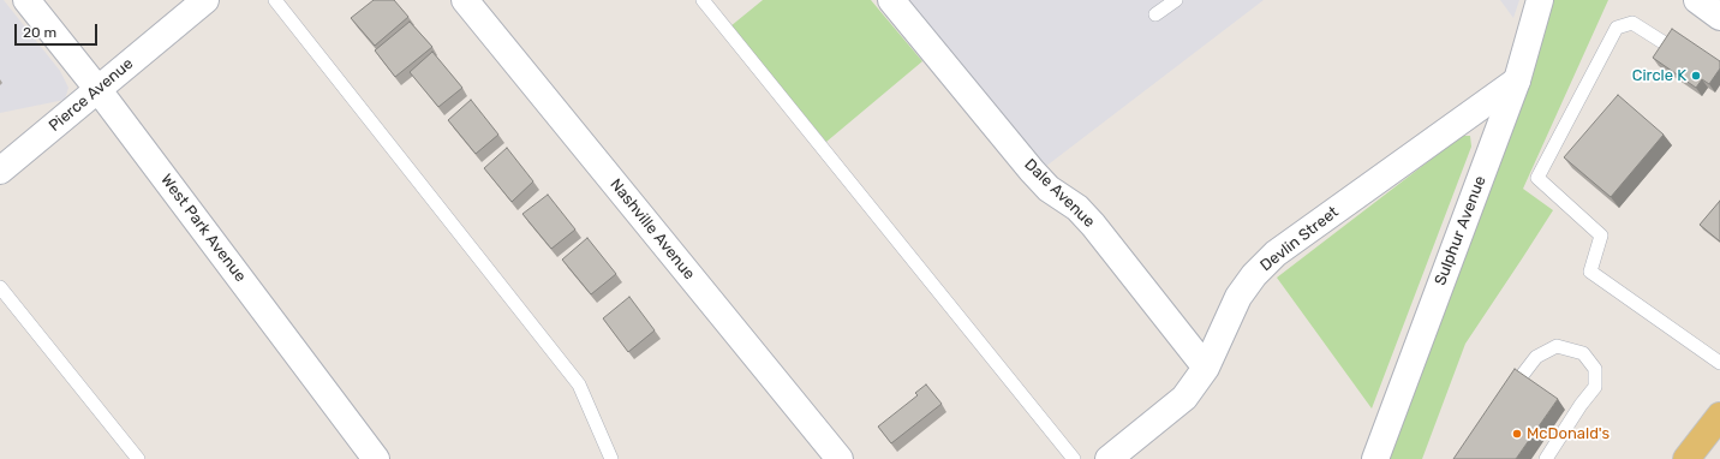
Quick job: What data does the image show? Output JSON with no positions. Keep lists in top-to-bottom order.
{
  "streets": {
    "street": [
      "Pierce Avenue",
      "Dale Avenue",
      "West Park Avenue",
      "Nashville Avenue",
      "Sulphur Avenue",
      "Devlin Street"
    ]
  },
  "crossings": [
    ["Pierce Avenue", "West Park Avenue"],
    ["Dale Avenue", "Devlin Street"],
    ["Sulphur Avenue", "Devlin Street"]
  ],
  "places": ["Circle K", "McDonald's"],
  "scale_bar": "20 m"
}
